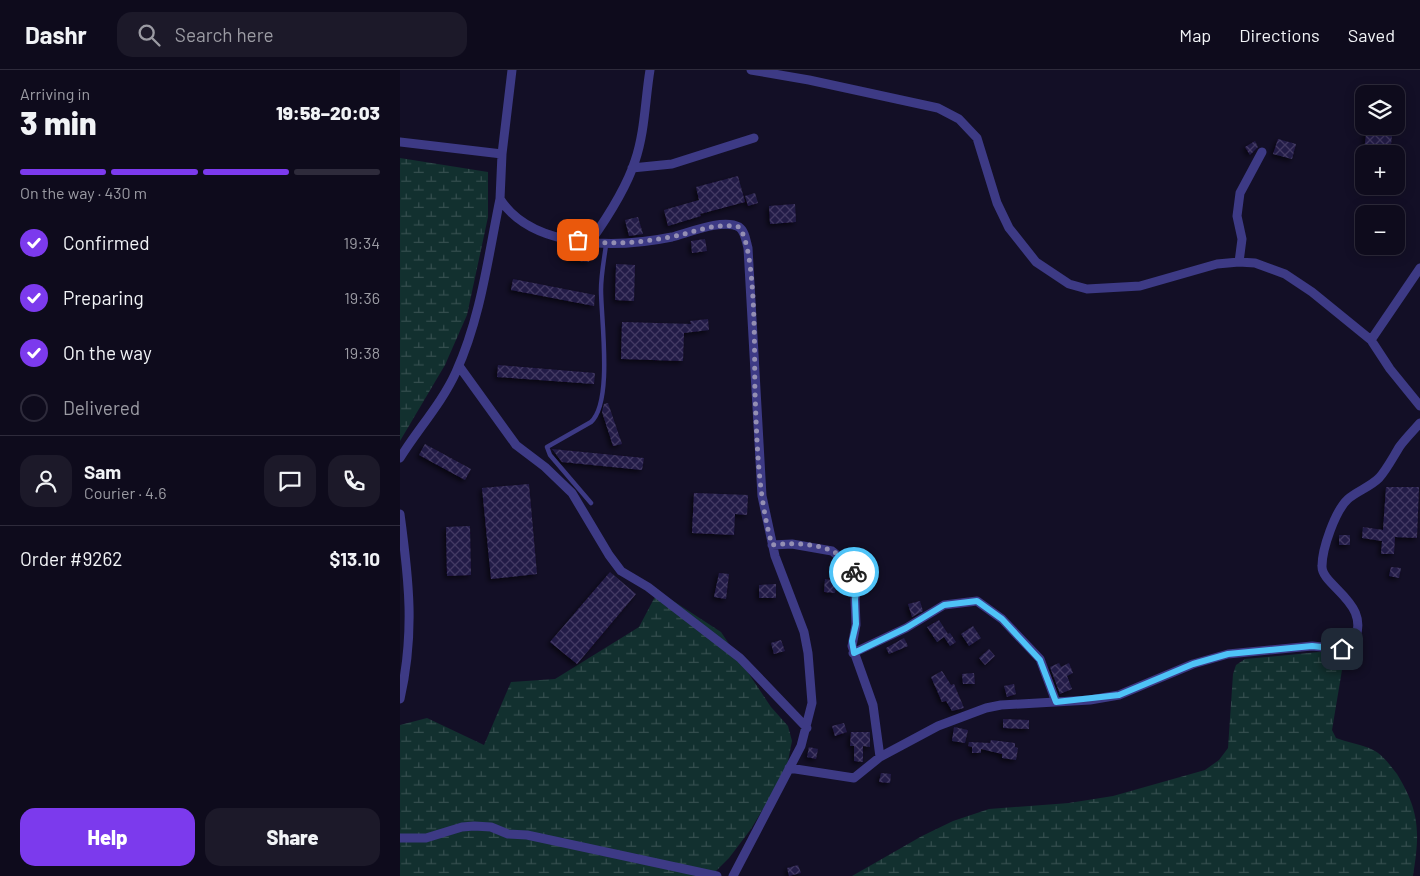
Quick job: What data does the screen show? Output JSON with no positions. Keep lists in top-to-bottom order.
{
  "page": {
    "header": "Dashr",
    "search": "Search here",
    "nav": ["Map", "Directions", "Saved"],
    "heading": ["3 min", "Arriving in", "19:58–20:03"],
    "panel": [
      "Sam",
      "Courier · 4.6",
      "Order #9262",
      "$13.10"
    ],
    "map_buttons": ["+", "−"],
    "bar": "On the way · 430 m",
    "list": [
      ["Confirmed", "19:34"],
      ["Preparing", "19:36"],
      ["On the way", "19:38"],
      "Delivered"
    ],
    "buttons": ["Help", "Share"]
  }
}
